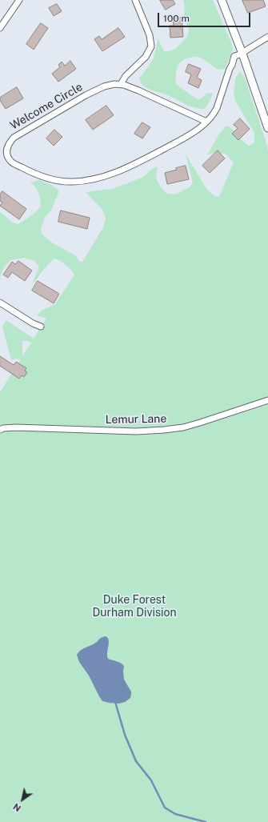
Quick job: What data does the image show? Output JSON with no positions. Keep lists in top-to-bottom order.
{
  "streets": {
    "street": ["Welcome Circle", "Lemur Lane"]
  },
  "parks": ["Duke Forest Durham Division"],
  "scale_bar": "100 m",
  "north": "bottom left"
}
